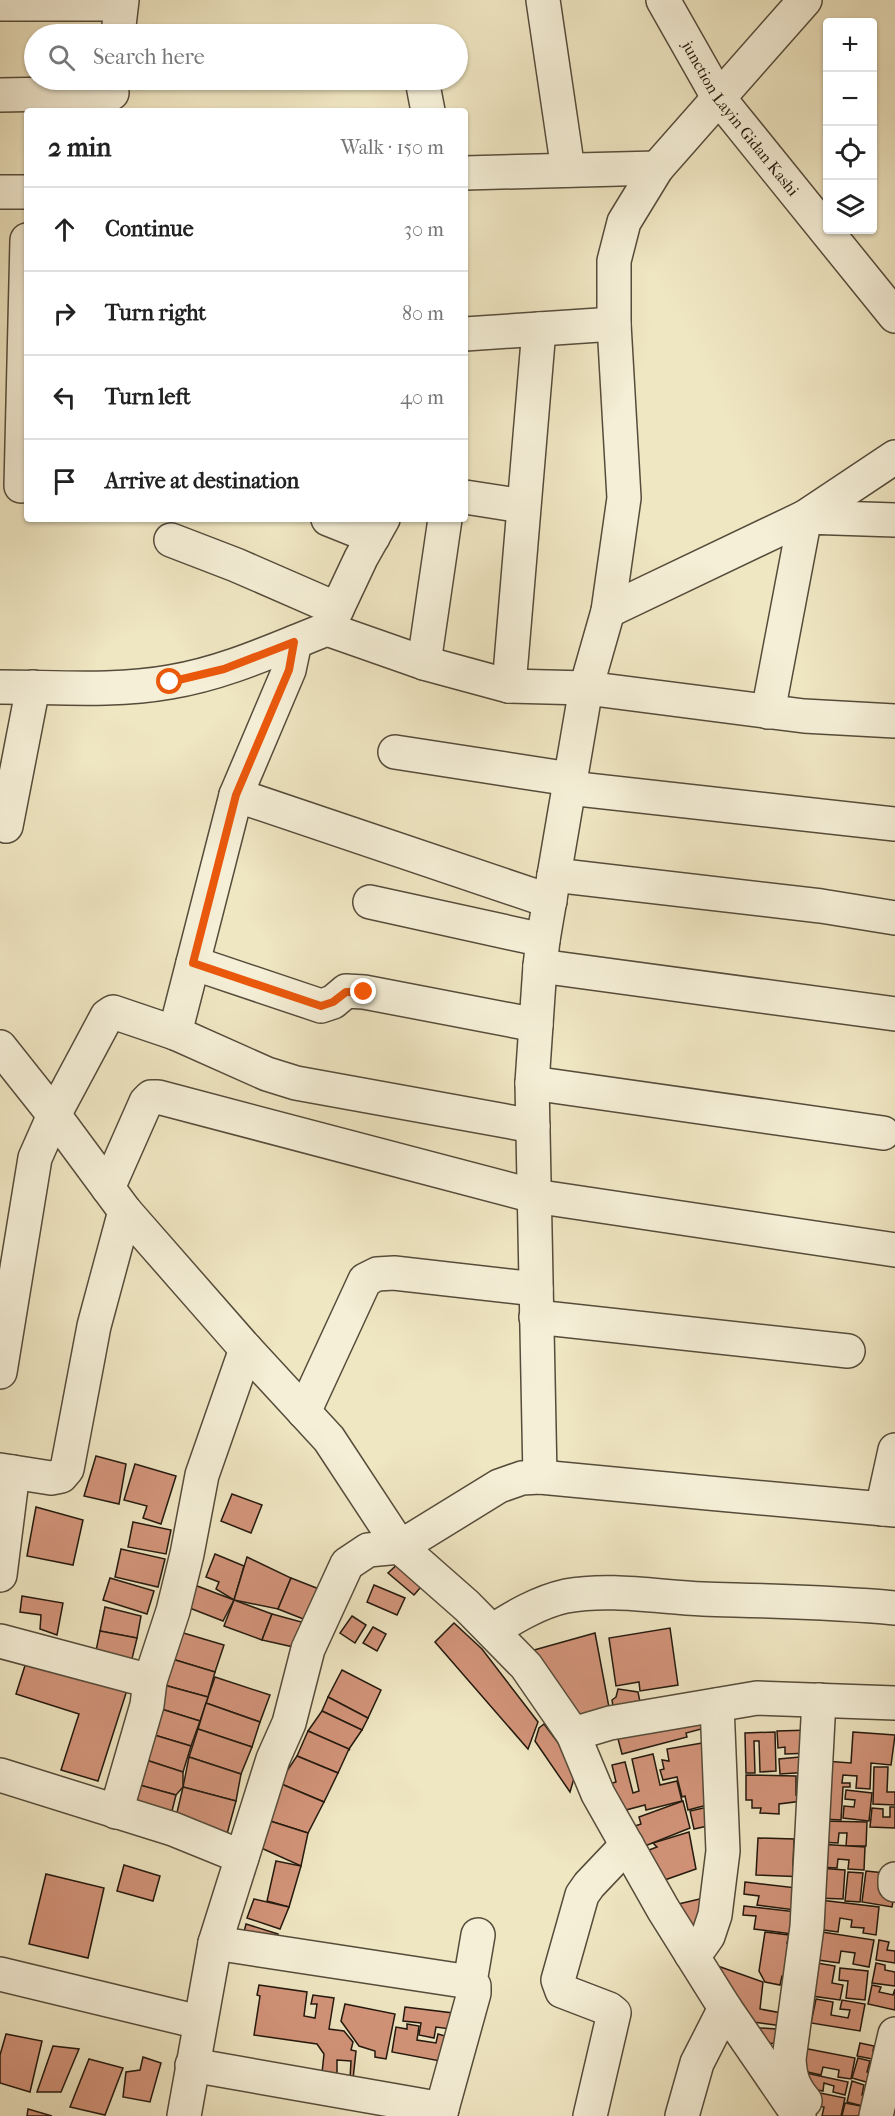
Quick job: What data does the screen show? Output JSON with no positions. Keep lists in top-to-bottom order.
{
  "streets": {
    "street": ["junction Layin Gidan Kashi"]
  },
  "page": {
    "map_buttons": ["+", "−"],
    "search": "Search here",
    "heading": ["2 min", "Walk · 150 m"],
    "list": [
      ["Continue", "30 m"],
      ["Turn right", "80 m"],
      ["Turn left", "40 m"],
      "Arrive at destination"
    ]
  }
}
